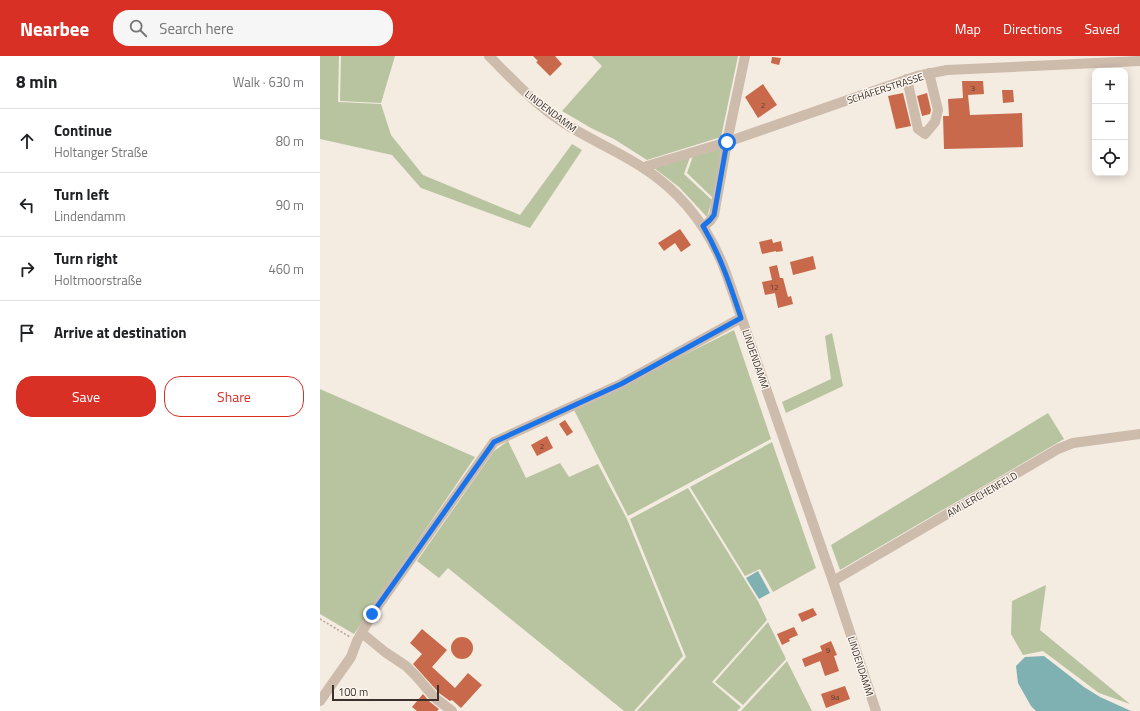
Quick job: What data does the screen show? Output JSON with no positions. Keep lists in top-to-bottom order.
{
  "streets": {
    "street": ["SCHÄFERSTRASSE", "LINDENDAMM", "AM LERCHENFELD"]
  },
  "crossings": [
    ["SCHÄFERSTRASSE", "LINDENDAMM"],
    ["LINDENDAMM", "AM LERCHENFELD"]
  ],
  "house_numbers": [
    "3",
    "2",
    "12",
    "2",
    "9",
    "9a"
  ],
  "scale_bar": "100 m",
  "page": {
    "header": "Nearbee",
    "search": "Search here",
    "nav": ["Map", "Directions", "Saved"],
    "heading": ["8 min", "Walk · 630 m"],
    "map_buttons": ["+", "−"],
    "list": [
      ["Continue", "Holtanger Straße", "80 m"],
      ["Turn left", "Lindendamm", "90 m"],
      ["Turn right", "Holtmoorstraße", "460 m"],
      "Arrive at destination"
    ],
    "buttons": ["Save", "Share"],
    "scale": "100 m"
  }
}
